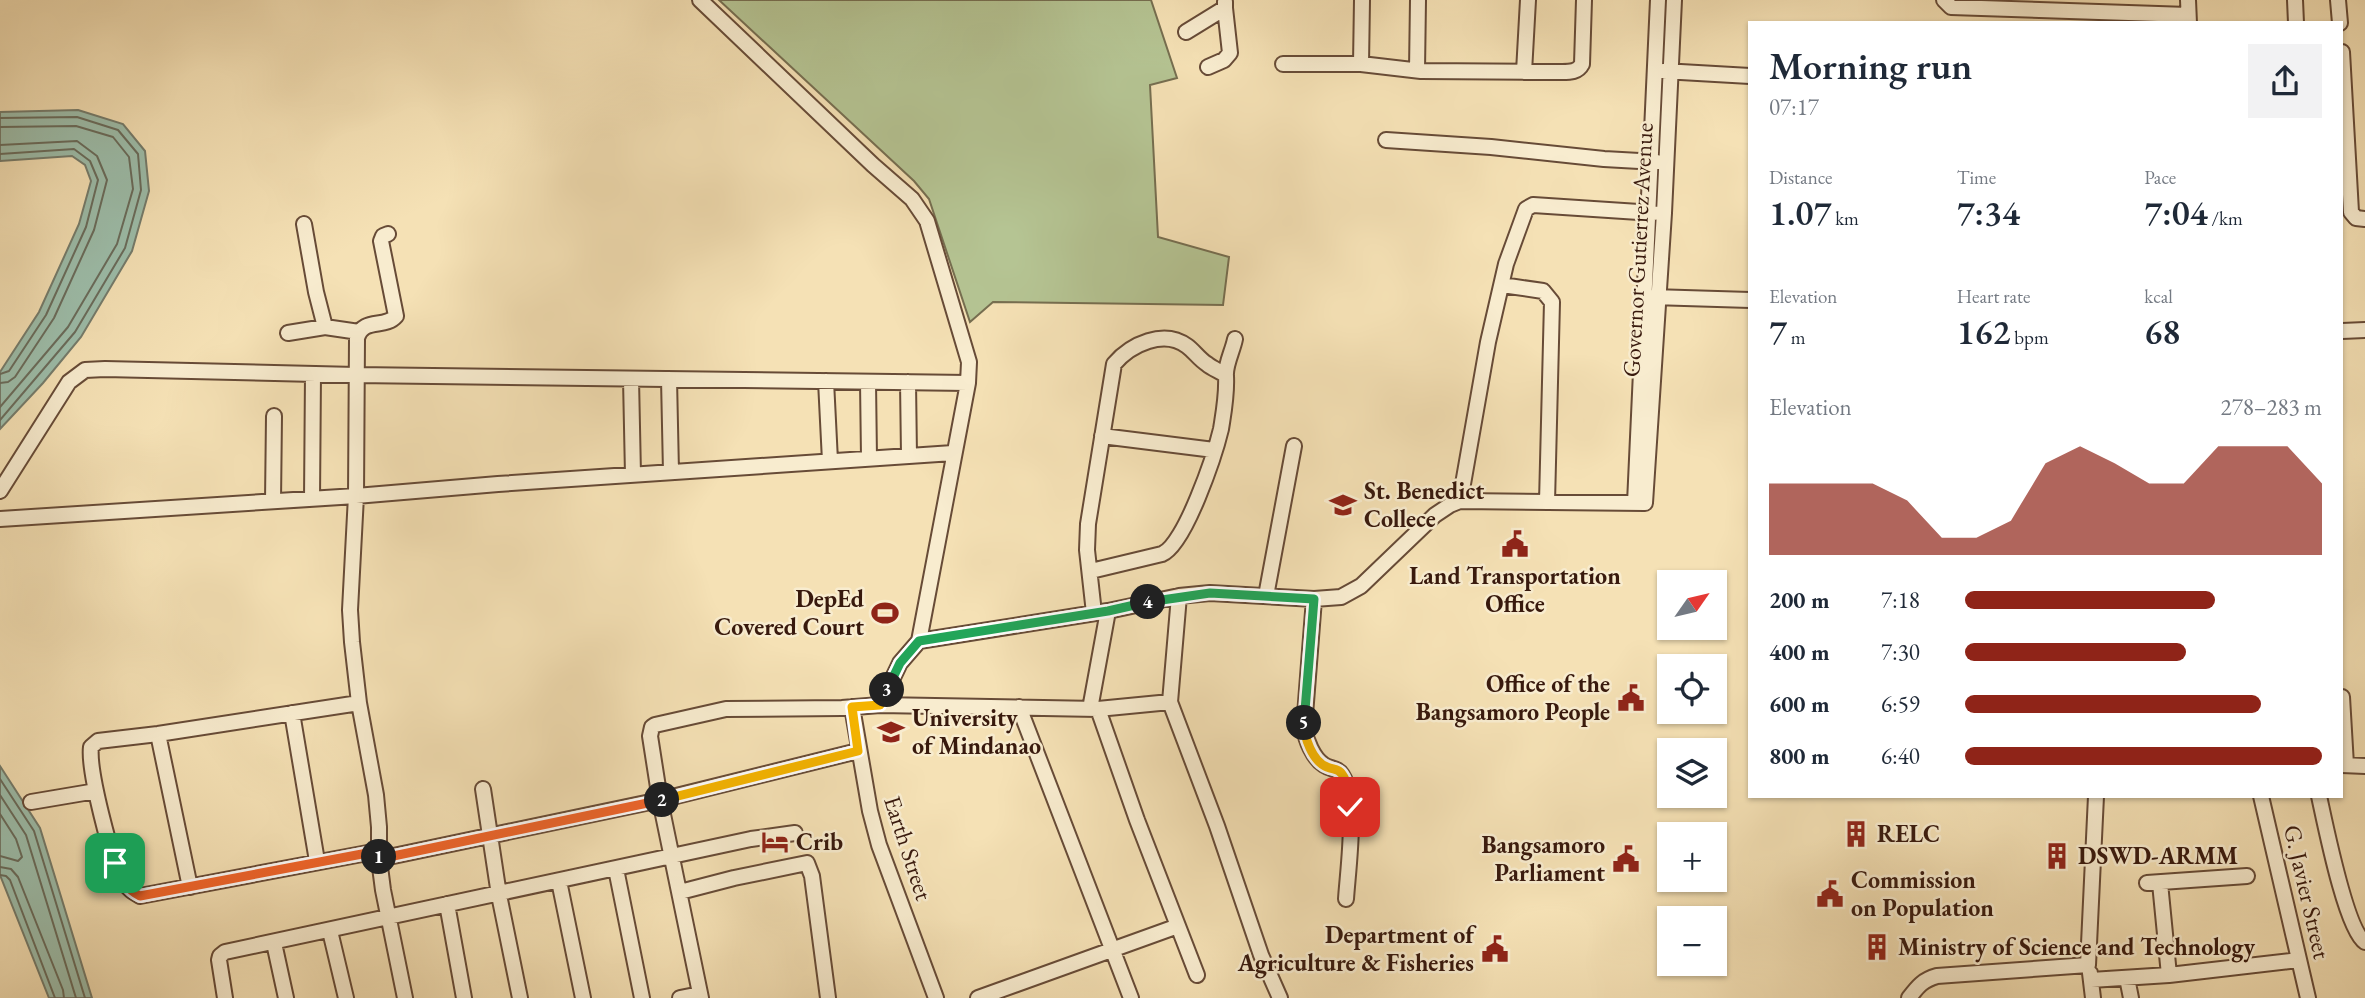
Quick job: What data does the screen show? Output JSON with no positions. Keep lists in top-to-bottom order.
{
  "streets": {
    "street": ["Governor Gutierrez Avenue", "Earth Street", "G. Javier Street"]
  },
  "places": {
    "school or university": ["St. Benedict Collece", "University of Mindanao"],
    "public building": [
      "Land Transportation Office",
      "Office of the Bangsamoro People",
      "Bangsamoro Parliament",
      "Commission on Population",
      "Department of Agriculture & Fisheries"
    ],
    "sports": ["DepEd Covered Court"],
    "building": ["RELC", "DSWD-ARMM", "Ministry of Science and Technology"],
    "hotel": ["Crib"]
  },
  "north": "top right",
  "page": {
    "heading": ["Morning run", "07:17"],
    "stats": [
      ["Distance", "1.07 km"],
      ["Time", "7:34"],
      ["Pace", "7:04 /km"],
      ["Elevation", "7 m"],
      ["Heart rate", "162 bpm"],
      ["kcal", "68"]
    ],
    "chart": ["Elevation", "278–283 m"],
    "map_buttons": ["+", "−"],
    "list": [
      {
        "name": "200 m",
        "note": "7:18"
      },
      {
        "name": "400 m",
        "note": "7:30"
      },
      {
        "name": "600 m",
        "note": "6:59"
      },
      {
        "name": "800 m",
        "note": "6:40"
      }
    ],
    "pins": [
      "4",
      "3",
      "5",
      "2",
      "1"
    ]
  }
}
